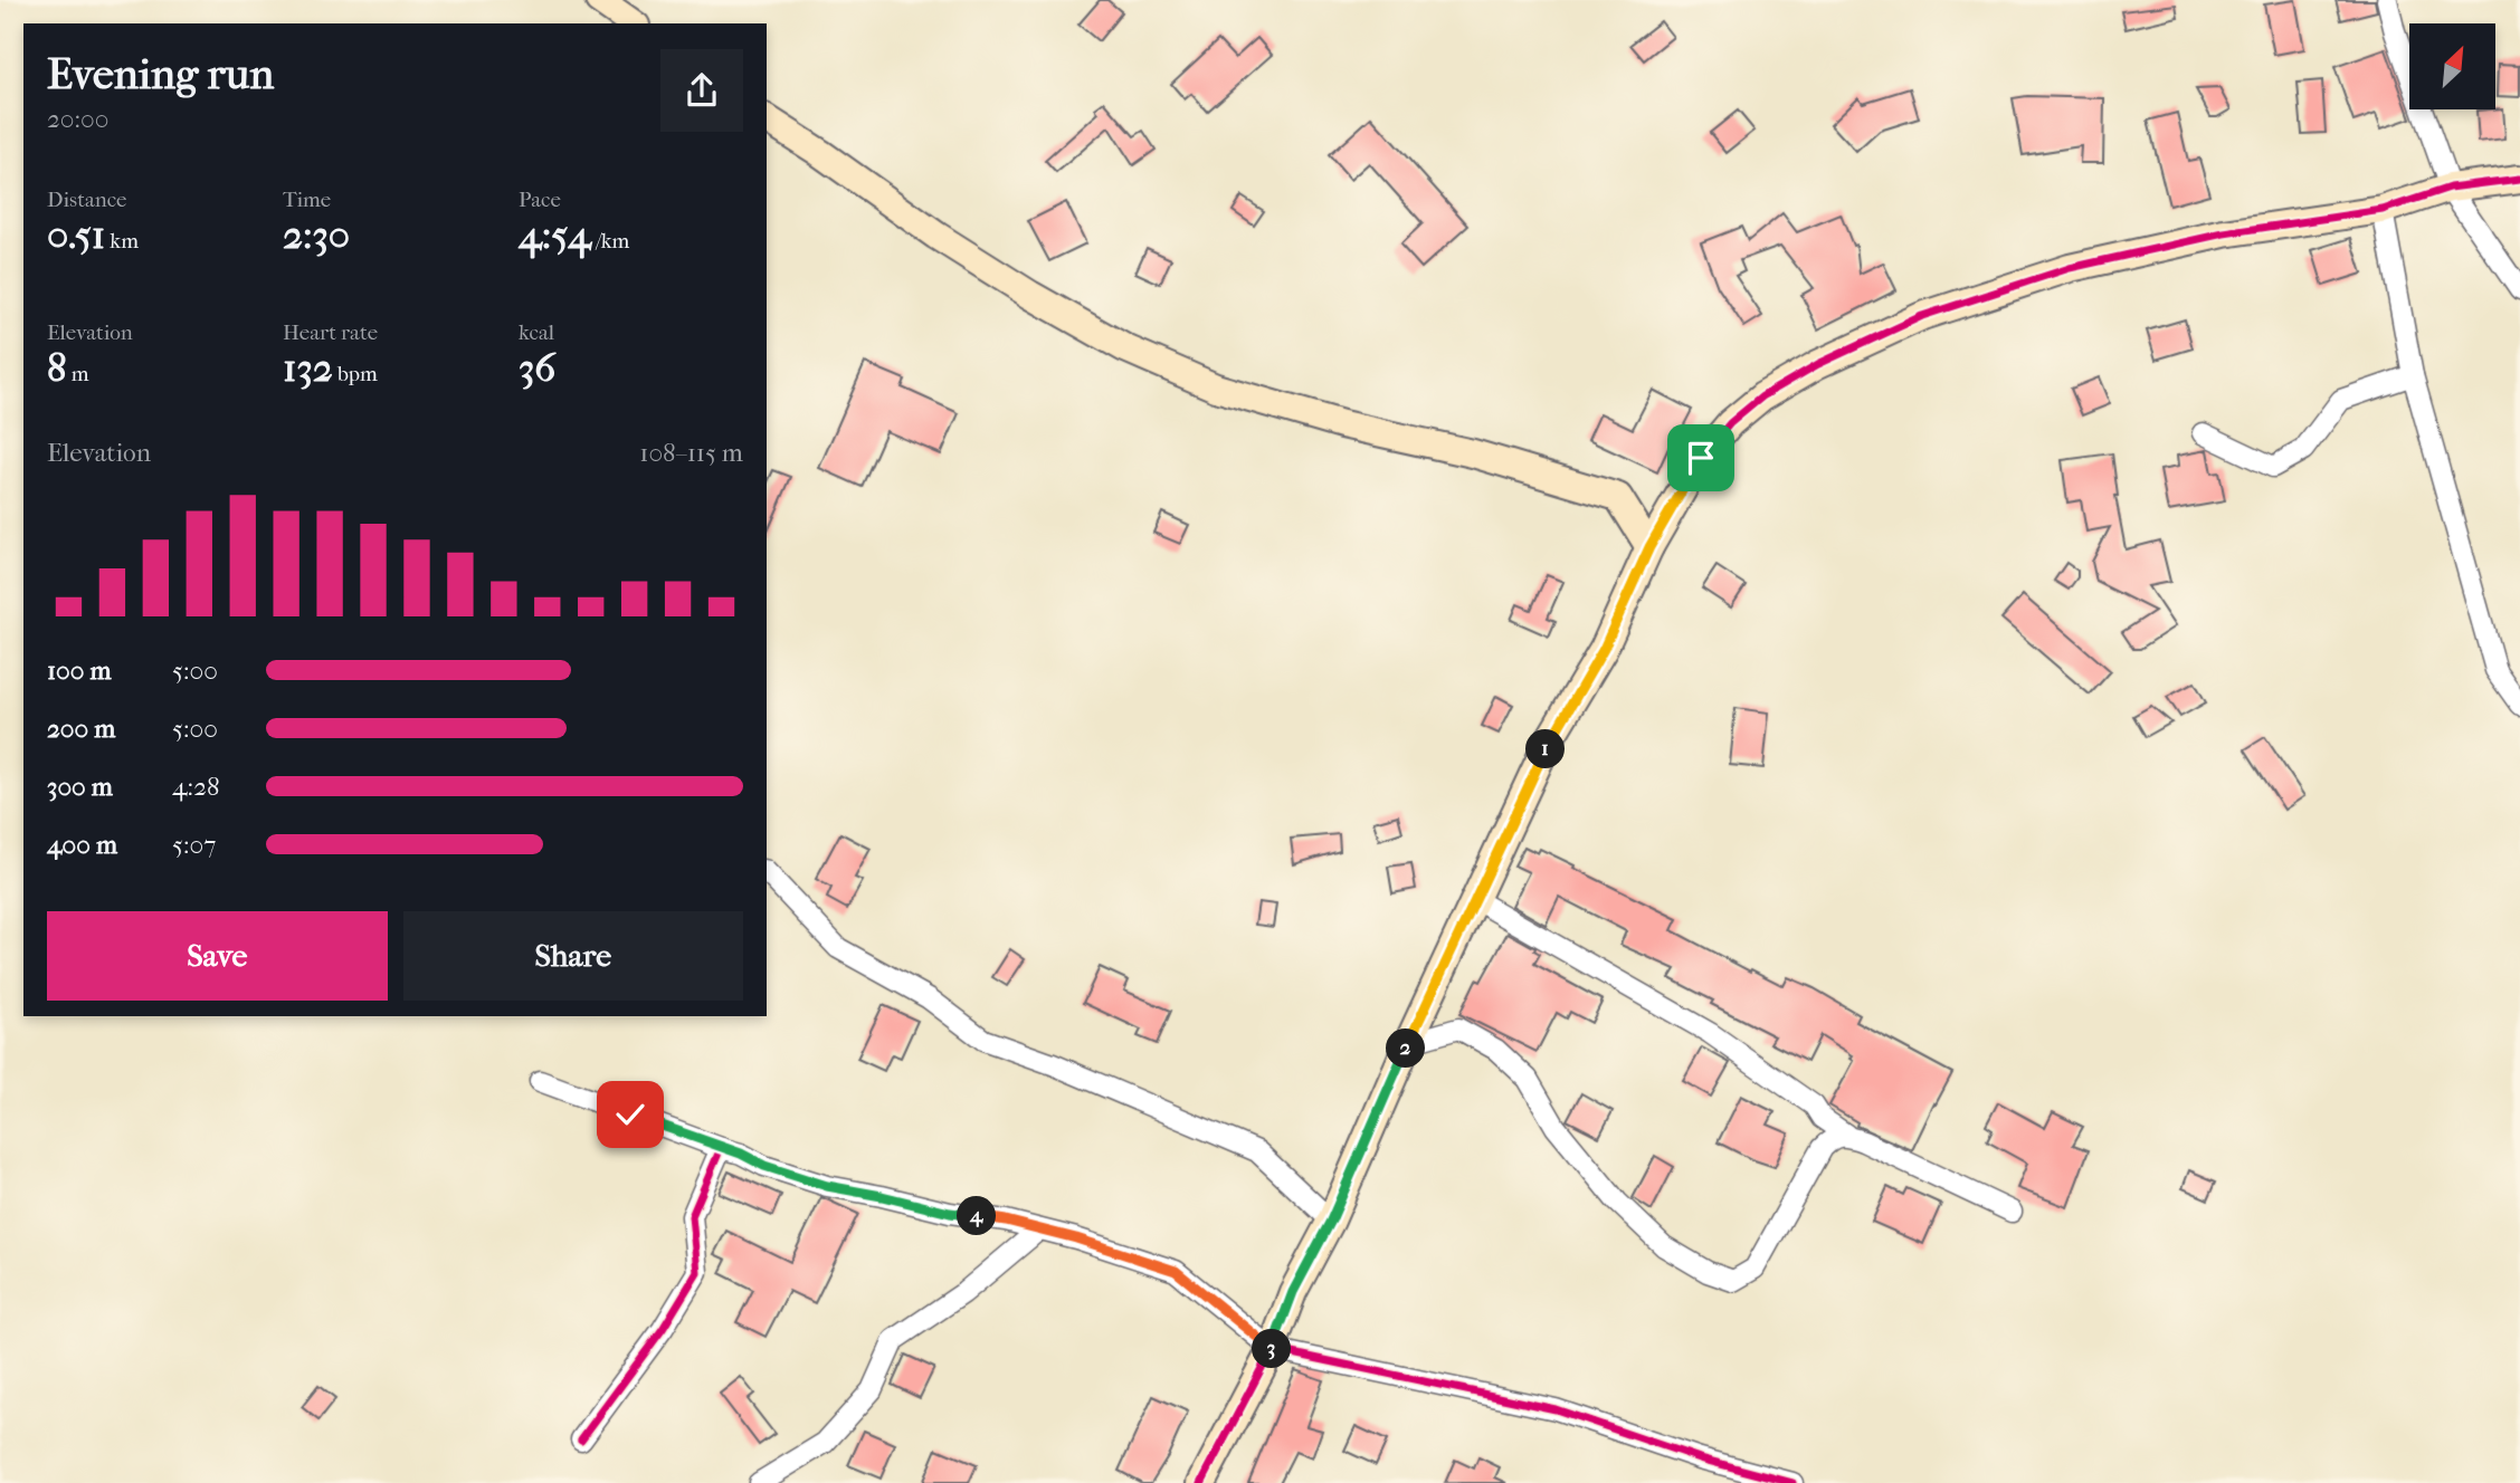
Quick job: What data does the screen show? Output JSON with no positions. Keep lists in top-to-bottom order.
{
  "north": "top right",
  "page": {
    "heading": ["Evening run", "20:00"],
    "stats": [
      ["Distance", "0.51 km"],
      ["Time", "2:30"],
      ["Pace", "4:54 /km"],
      ["Elevation", "8 m"],
      ["Heart rate", "132 bpm"],
      ["kcal", "36"]
    ],
    "chart": ["Elevation", "108–115 m"],
    "list": [
      {
        "name": "100 m",
        "note": "5:00"
      },
      {
        "name": "200 m",
        "note": "5:00"
      },
      {
        "name": "300 m",
        "note": "4:28"
      },
      {
        "name": "400 m",
        "note": "5:07"
      }
    ],
    "pins": [
      "1",
      "2",
      "4",
      "3"
    ],
    "buttons": ["Save", "Share"]
  }
}
